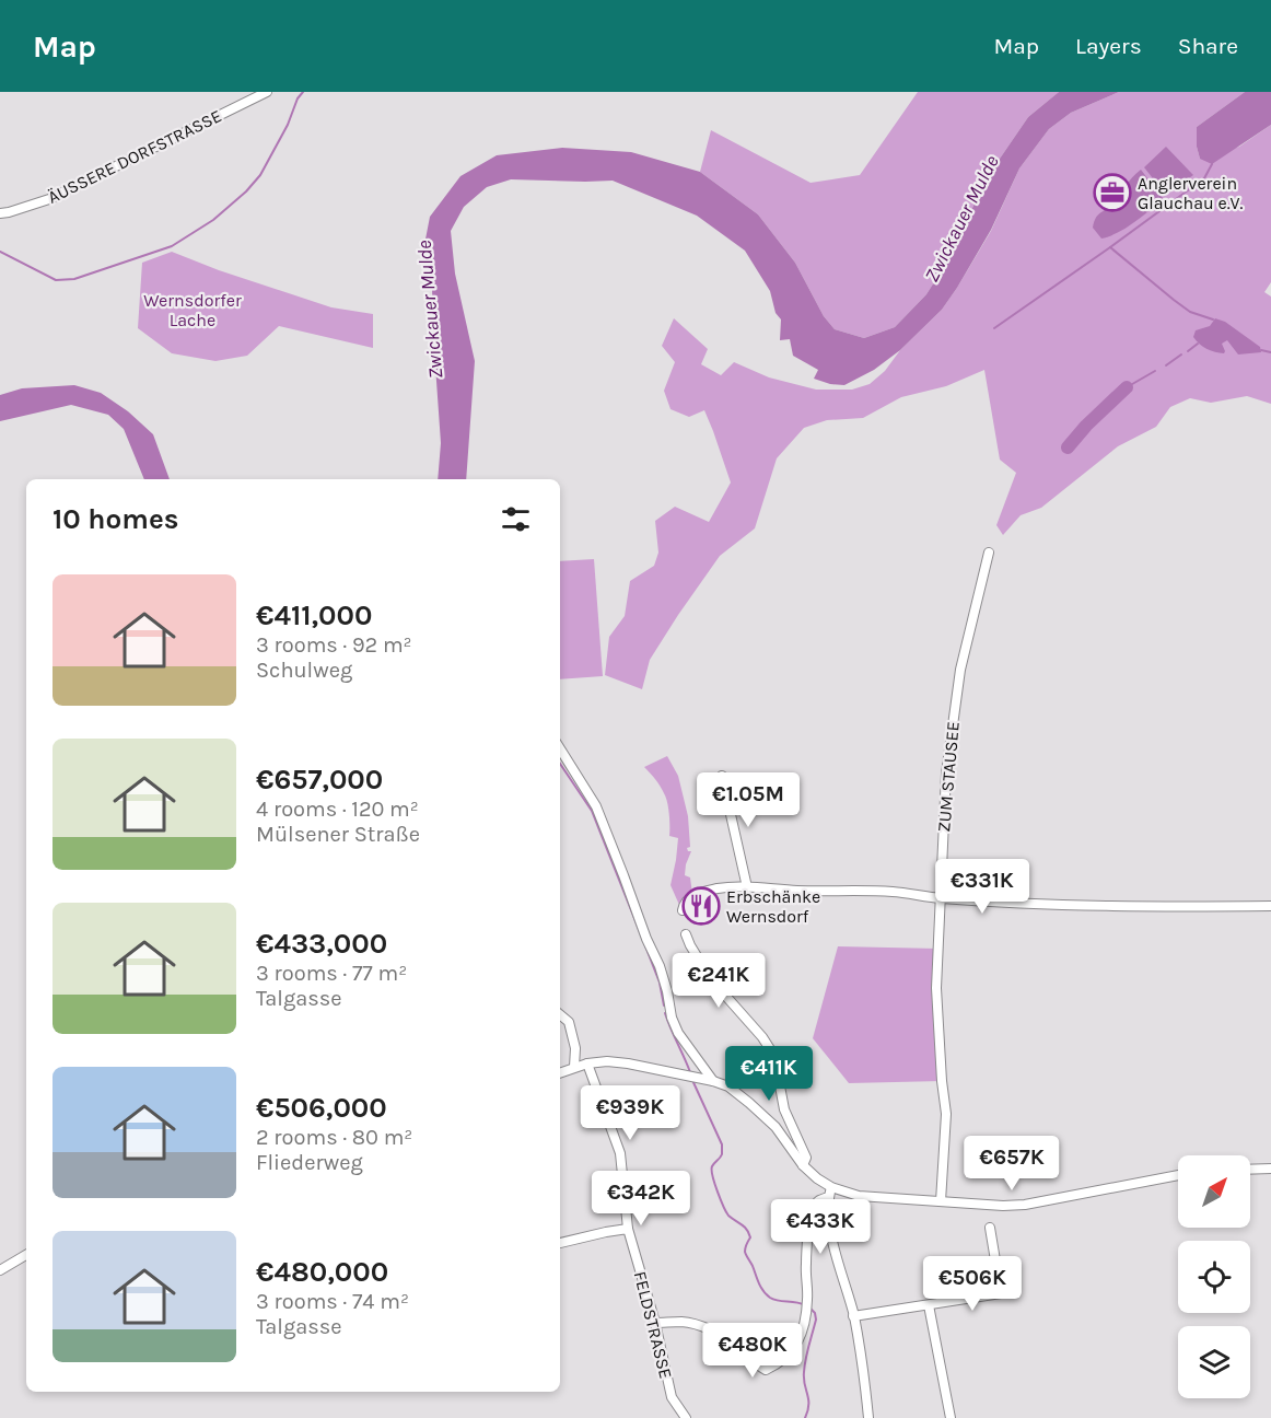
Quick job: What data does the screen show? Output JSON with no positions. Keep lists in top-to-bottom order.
{
  "streets": {
    "street": ["ÄUSSERE DORFSTRASSE", "ZUM STAUSEE", "FELDSTRASSE"]
  },
  "water": ["Zwickauer Mulde"],
  "parks": ["Wernsdorfer Lache"],
  "places": {
    "office": ["Anglerverein Glauchau e.V."],
    "restaurant": ["Erbschänke Wernsdorf"]
  },
  "north": "top right",
  "page": {
    "header": "Map",
    "nav": ["Map", "Layers", "Share"],
    "heading": "10 homes",
    "list": [
      {
        "name": "€411,000",
        "note": "3 rooms · 92 m² · Schulweg"
      },
      {
        "name": "€657,000",
        "note": "4 rooms · 120 m² · Mülsener Straße"
      },
      {
        "name": "€433,000",
        "note": "3 rooms · 77 m² · Talgasse"
      },
      {
        "name": "€506,000",
        "note": "2 rooms · 80 m² · Fliederweg"
      },
      {
        "name": "€480,000",
        "note": "3 rooms · 74 m² · Talgasse"
      }
    ],
    "price": [
      "€1.05M",
      "€331K",
      "€241K",
      "€411K",
      "€939K",
      "€657K",
      "€342K",
      "€433K",
      "€506K",
      "€480K"
    ]
  }
}
